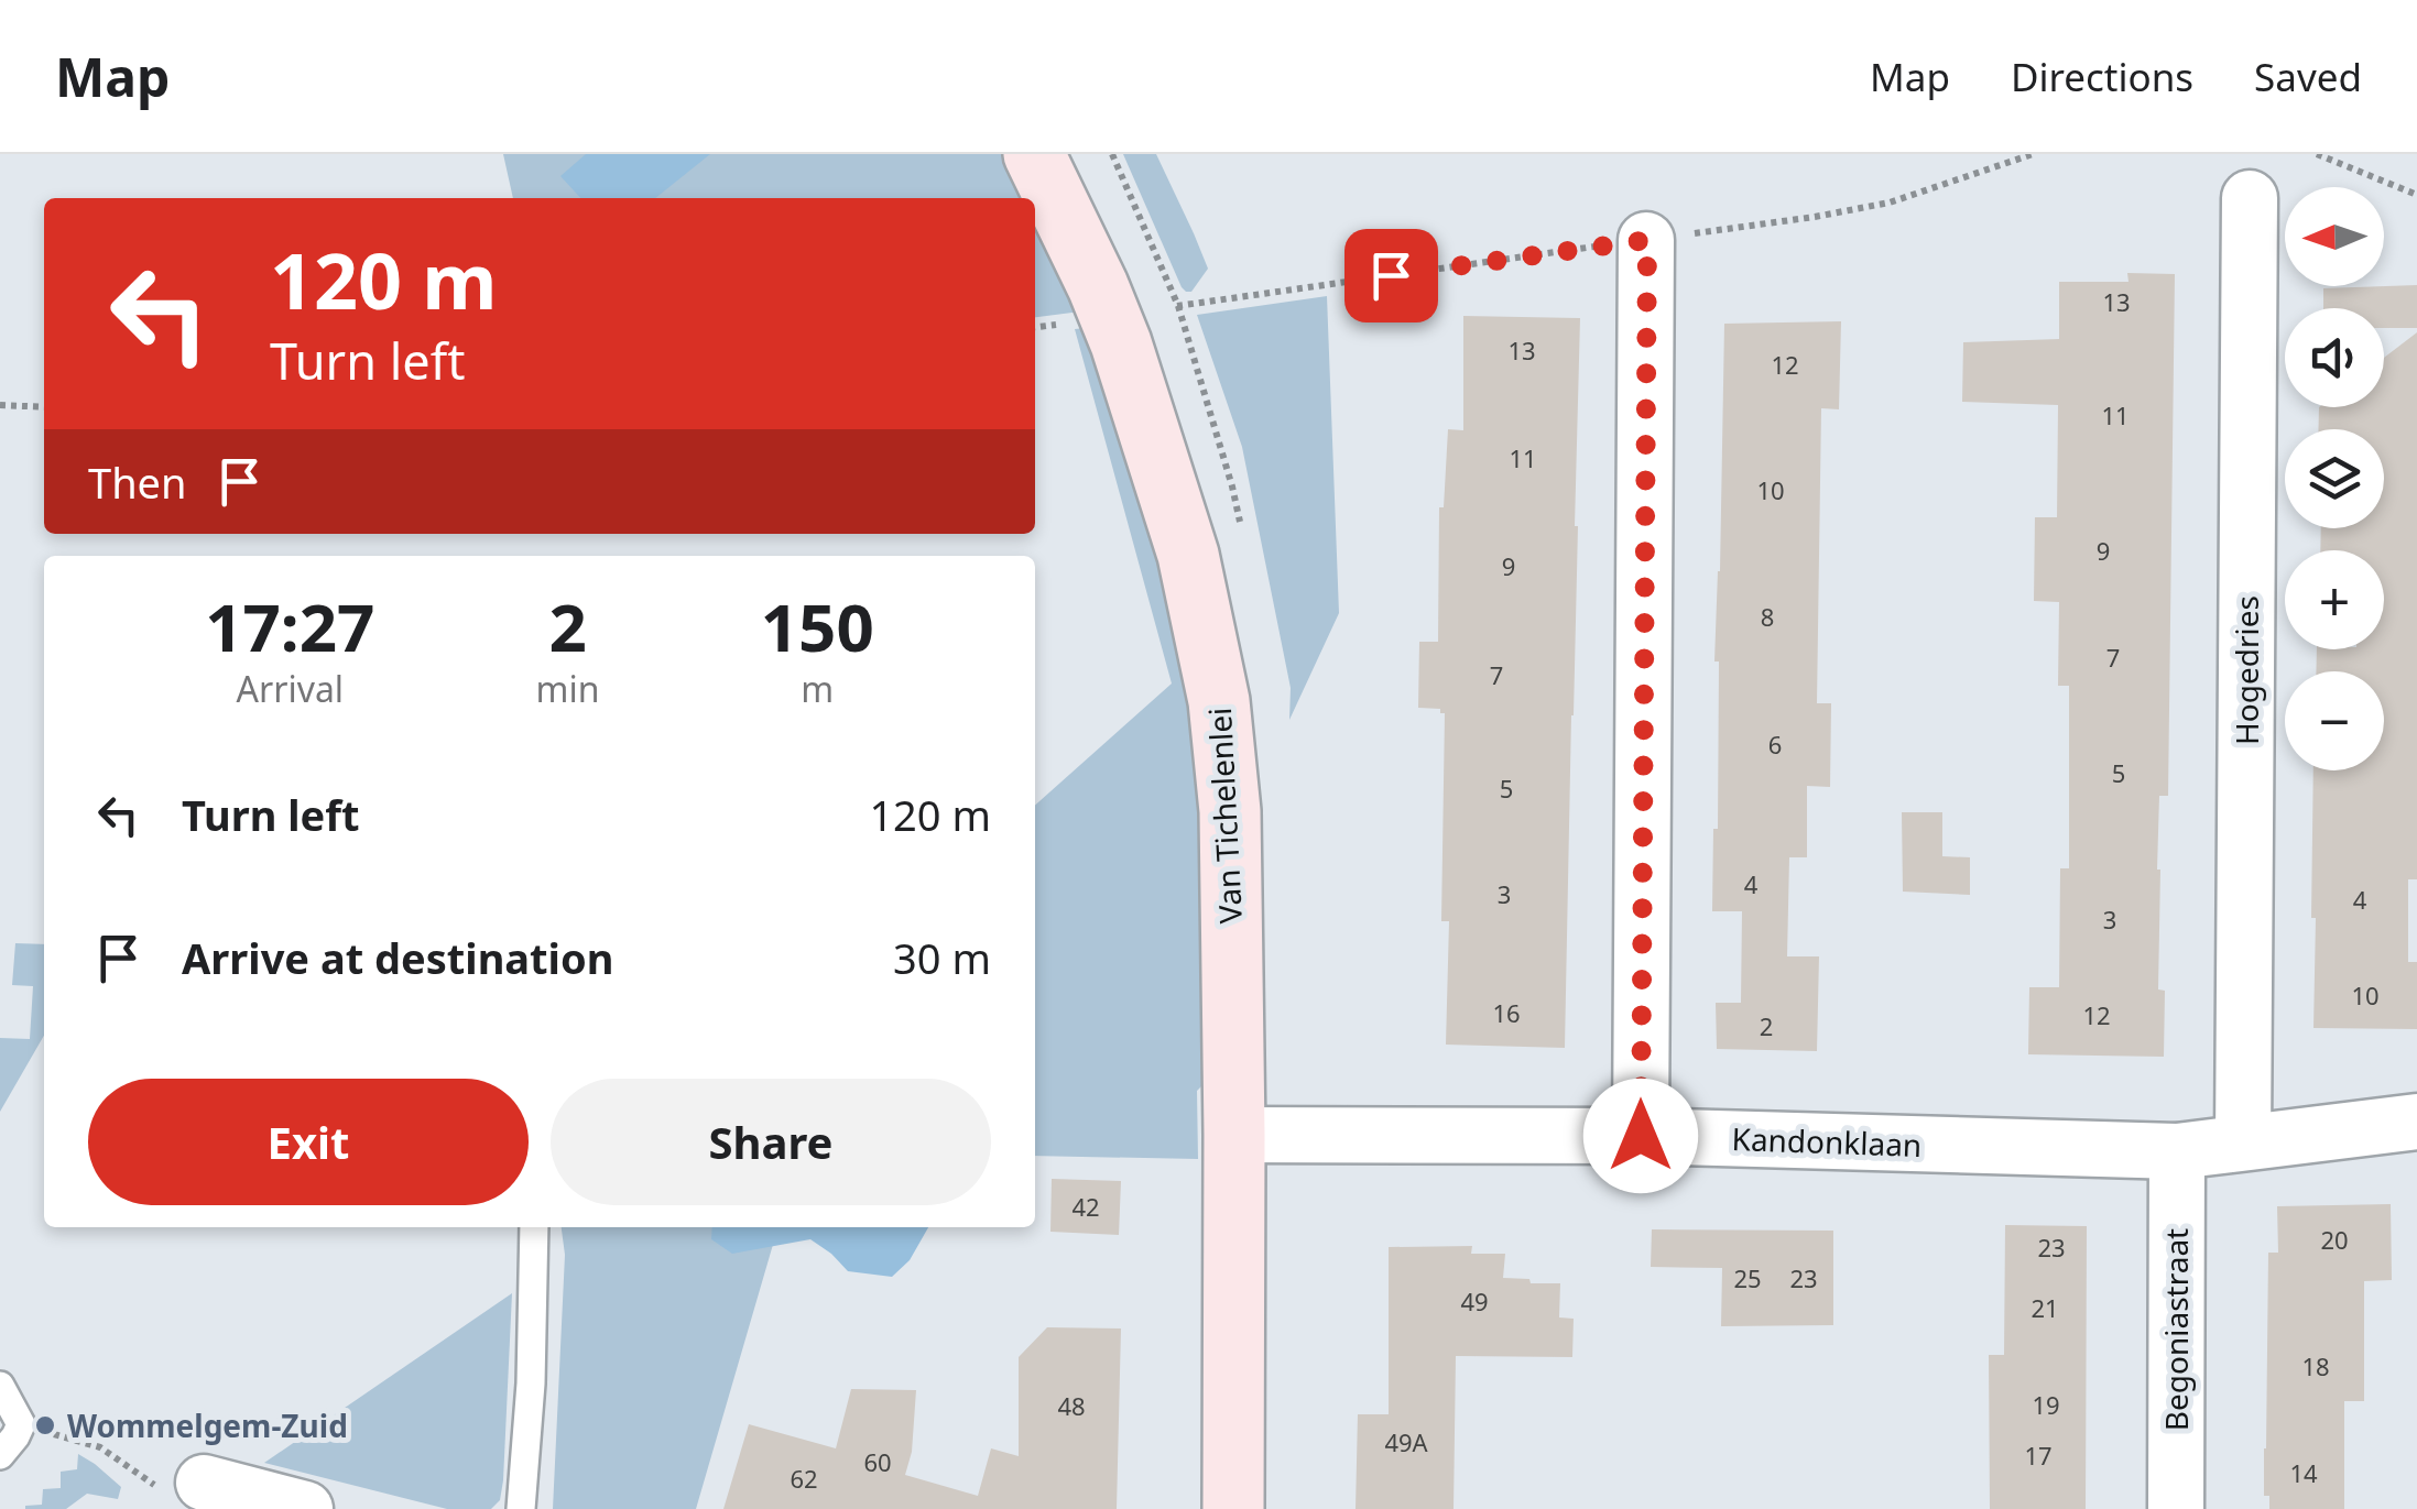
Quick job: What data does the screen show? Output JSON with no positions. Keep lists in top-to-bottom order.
{
  "streets": {
    "street": [
      "Hogedries",
      "Van Tichelenlei",
      "Kandonklaan",
      "Begoniastraat"
    ]
  },
  "crossings": [
    ["Hogedries", "Kandonklaan"],
    ["Van Tichelenlei", "Kandonklaan"],
    ["Kandonklaan", "Begoniastraat"]
  ],
  "places": ["Wommelgem-Zuid"],
  "house_numbers": [
    "13",
    "13",
    "12",
    "11",
    "11",
    "10",
    "9",
    "9",
    "8",
    "7",
    "7",
    "6",
    "5",
    "5",
    "4",
    "3",
    "4",
    "3",
    "10",
    "16",
    "12",
    "2",
    "42",
    "20",
    "23",
    "25",
    "23",
    "49",
    "21",
    "18",
    "19",
    "48",
    "49A",
    "17",
    "60",
    "14",
    "62"
  ],
  "north": "left",
  "page": {
    "header": "Map",
    "nav": ["Map", "Directions", "Saved"],
    "map_buttons": ["+", "−"],
    "turn": ["120 m", "Turn left"],
    "then": "Then",
    "eta": [
      "17:27",
      "Arrival",
      "2",
      "min",
      "150",
      "m"
    ],
    "list": [
      {
        "name": "Turn left",
        "value": "120 m"
      },
      {
        "name": "Arrive at destination",
        "value": "30 m"
      }
    ],
    "buttons": ["Exit", "Share"]
  }
}
